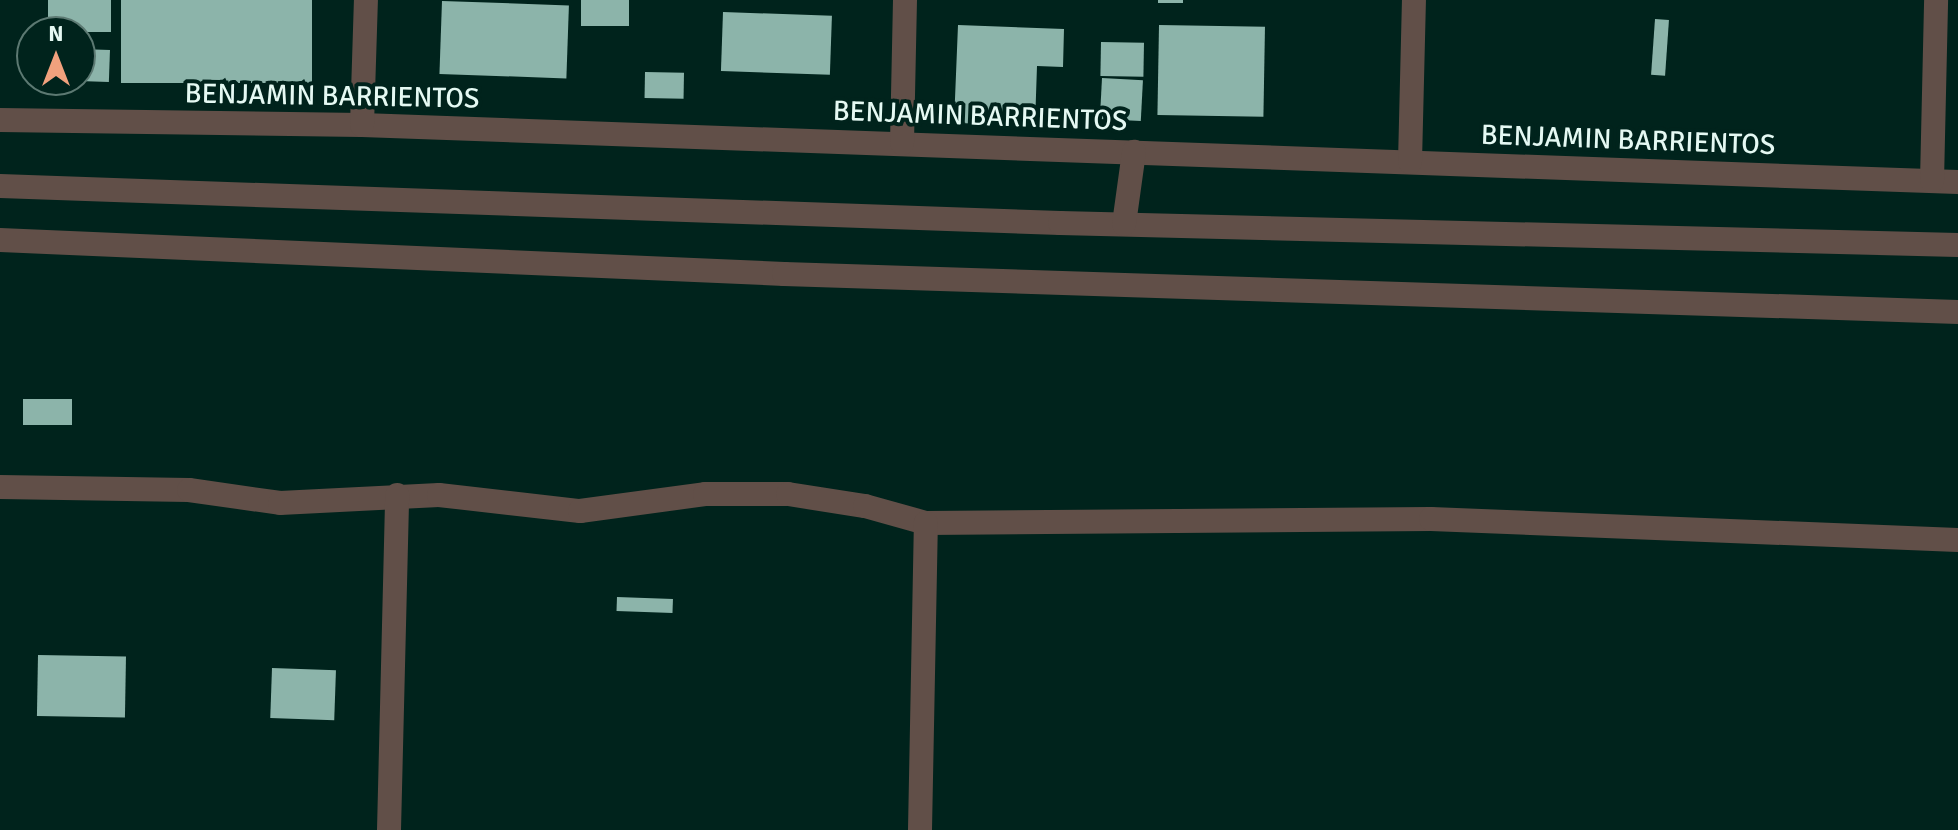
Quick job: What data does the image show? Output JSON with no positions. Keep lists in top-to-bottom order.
{
  "streets": {
    "street": ["BENJAMIN BARRIENTOS"]
  },
  "north": "top"
}
